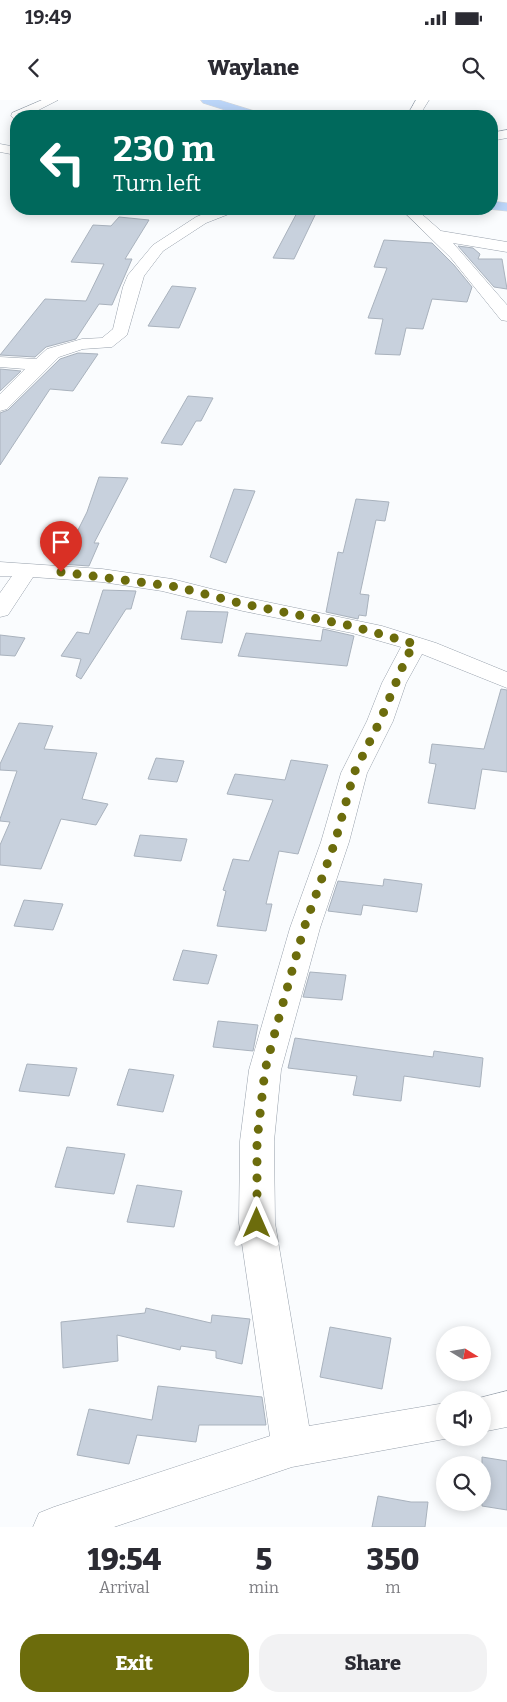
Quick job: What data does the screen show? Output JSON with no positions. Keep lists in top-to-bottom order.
{
  "north": "right",
  "page": {
    "status": "19:49",
    "header": "Waylane",
    "turn": ["230 m", "Turn left"],
    "eta": [
      "19:54",
      "Arrival",
      "5",
      "min",
      "350",
      "m"
    ],
    "buttons": ["Exit", "Share"]
  }
}
